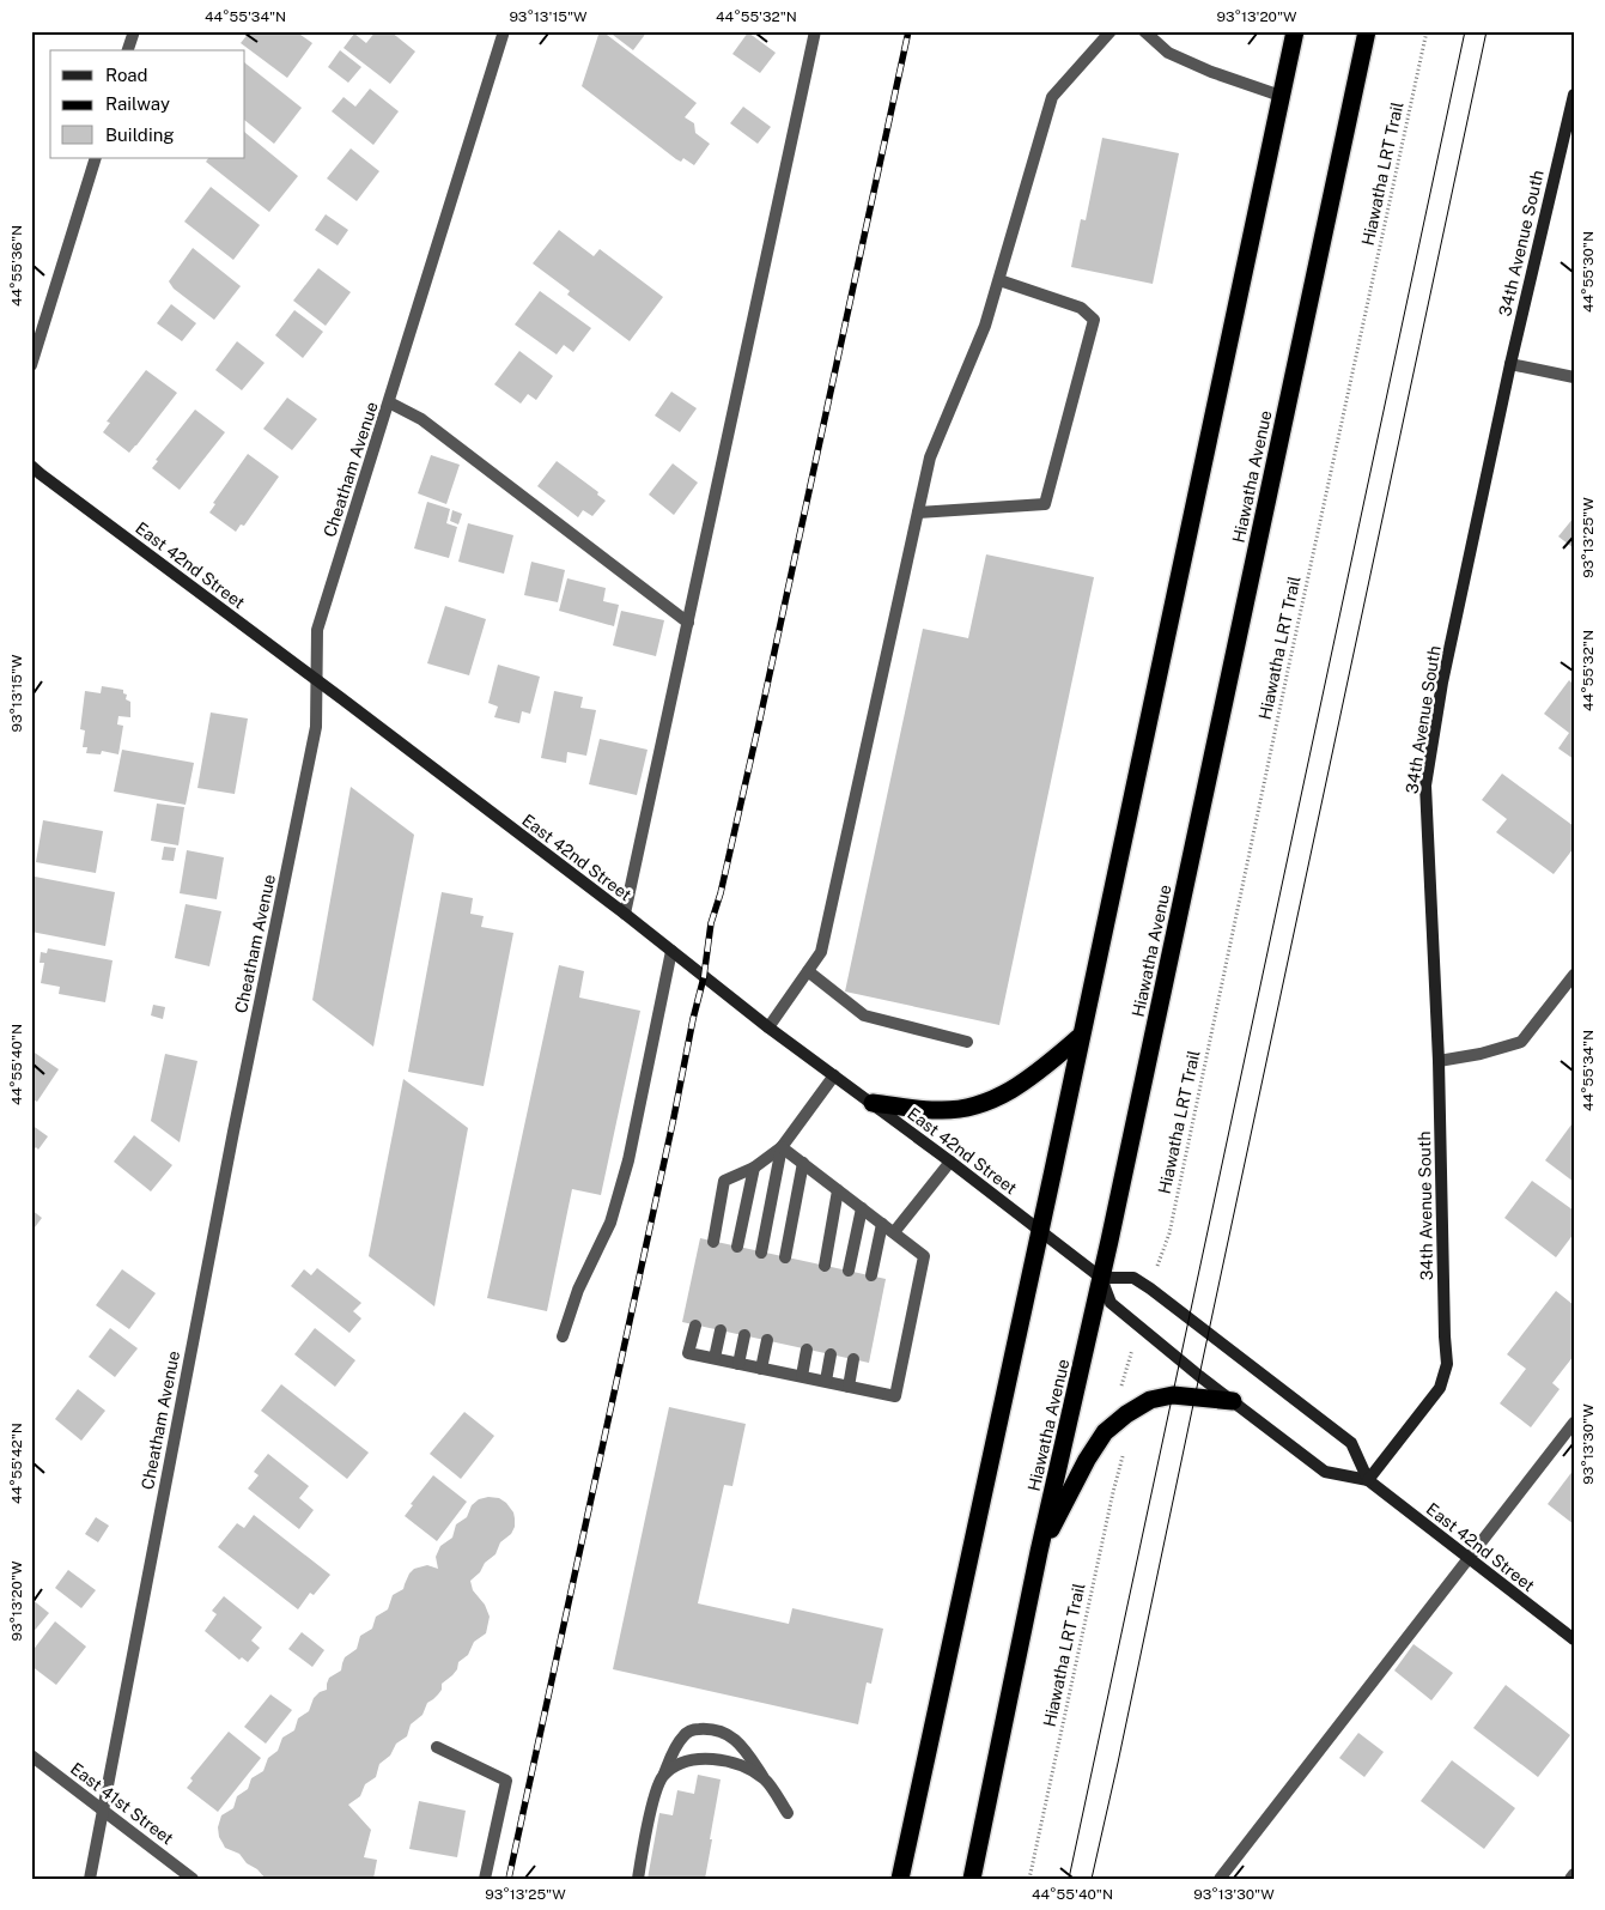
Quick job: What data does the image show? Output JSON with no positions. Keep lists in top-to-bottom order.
{
  "streets": {
    "highway": ["Hiawatha Avenue"],
    "street": [
      "34th Avenue South",
      "Cheatham Avenue",
      "East 42nd Street",
      "East 41st Street"
    ],
    "path": ["Hiawatha LRT Trail"]
  },
  "crossings": [
    ["34th Avenue South", "East 42nd Street"],
    ["Cheatham Avenue", "East 42nd Street"],
    ["Cheatham Avenue", "East 41st Street"],
    ["Hiawatha Avenue", "East 42nd Street"]
  ],
  "legend": ["Road", "Railway", "Building"],
  "coordinates": [
    "44°55'34\"N",
    "93°13'15\"W",
    "44°55'32\"N",
    "93°13'20\"W",
    "44°55'36\"N",
    "44°55'30\"N",
    "93°13'25\"W",
    "44°55'40\"N",
    "93°13'30\"W",
    "44°55'42\"N"
  ]
}
